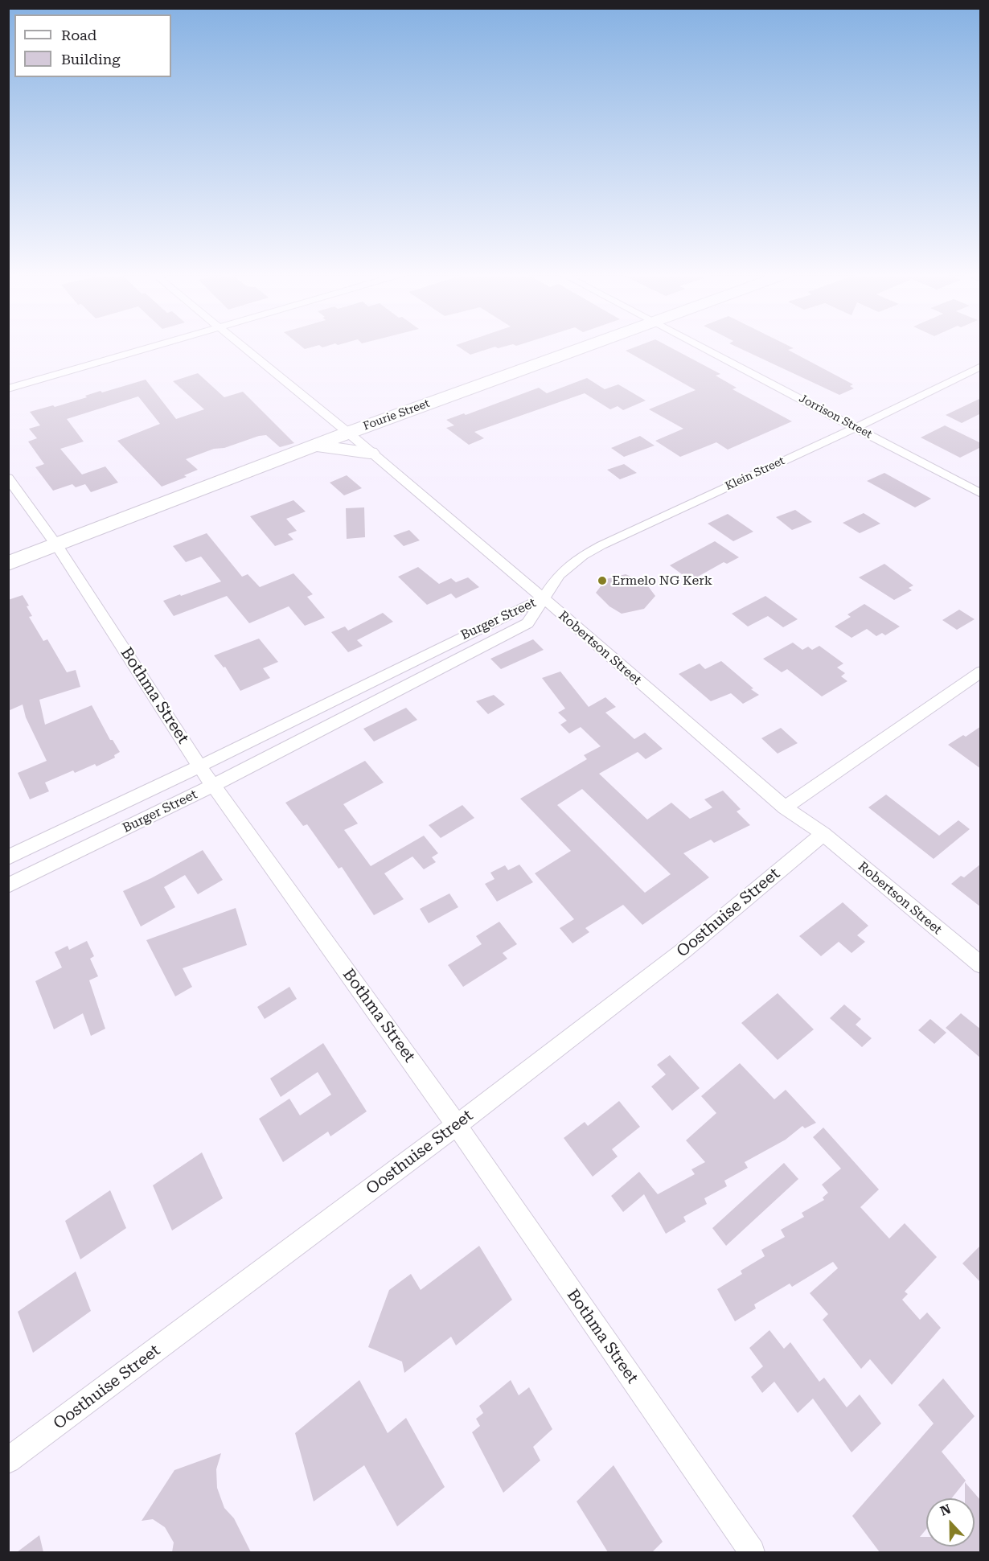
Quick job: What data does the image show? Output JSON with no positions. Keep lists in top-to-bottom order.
{
  "streets": {
    "highway": ["Fourie Street"],
    "street": [
      "Jorrison Street",
      "Klein Street",
      "Burger Street",
      "Robertson Street",
      "Bothma Street",
      "Oosthuise Street"
    ]
  },
  "crossings": [
    ["Fourie Street", "Robertson Street"],
    ["Fourie Street", "Bothma Street"],
    ["Jorrison Street", "Klein Street"],
    ["Klein Street", "Burger Street"],
    ["Klein Street", "Robertson Street"],
    ["Burger Street", "Robertson Street"],
    ["Burger Street", "Bothma Street"],
    ["Robertson Street", "Oosthuise Street"],
    ["Bothma Street", "Oosthuise Street"]
  ],
  "places": ["Ermelo NG Kerk"],
  "legend": ["Road", "Building"],
  "north": "top"
}
